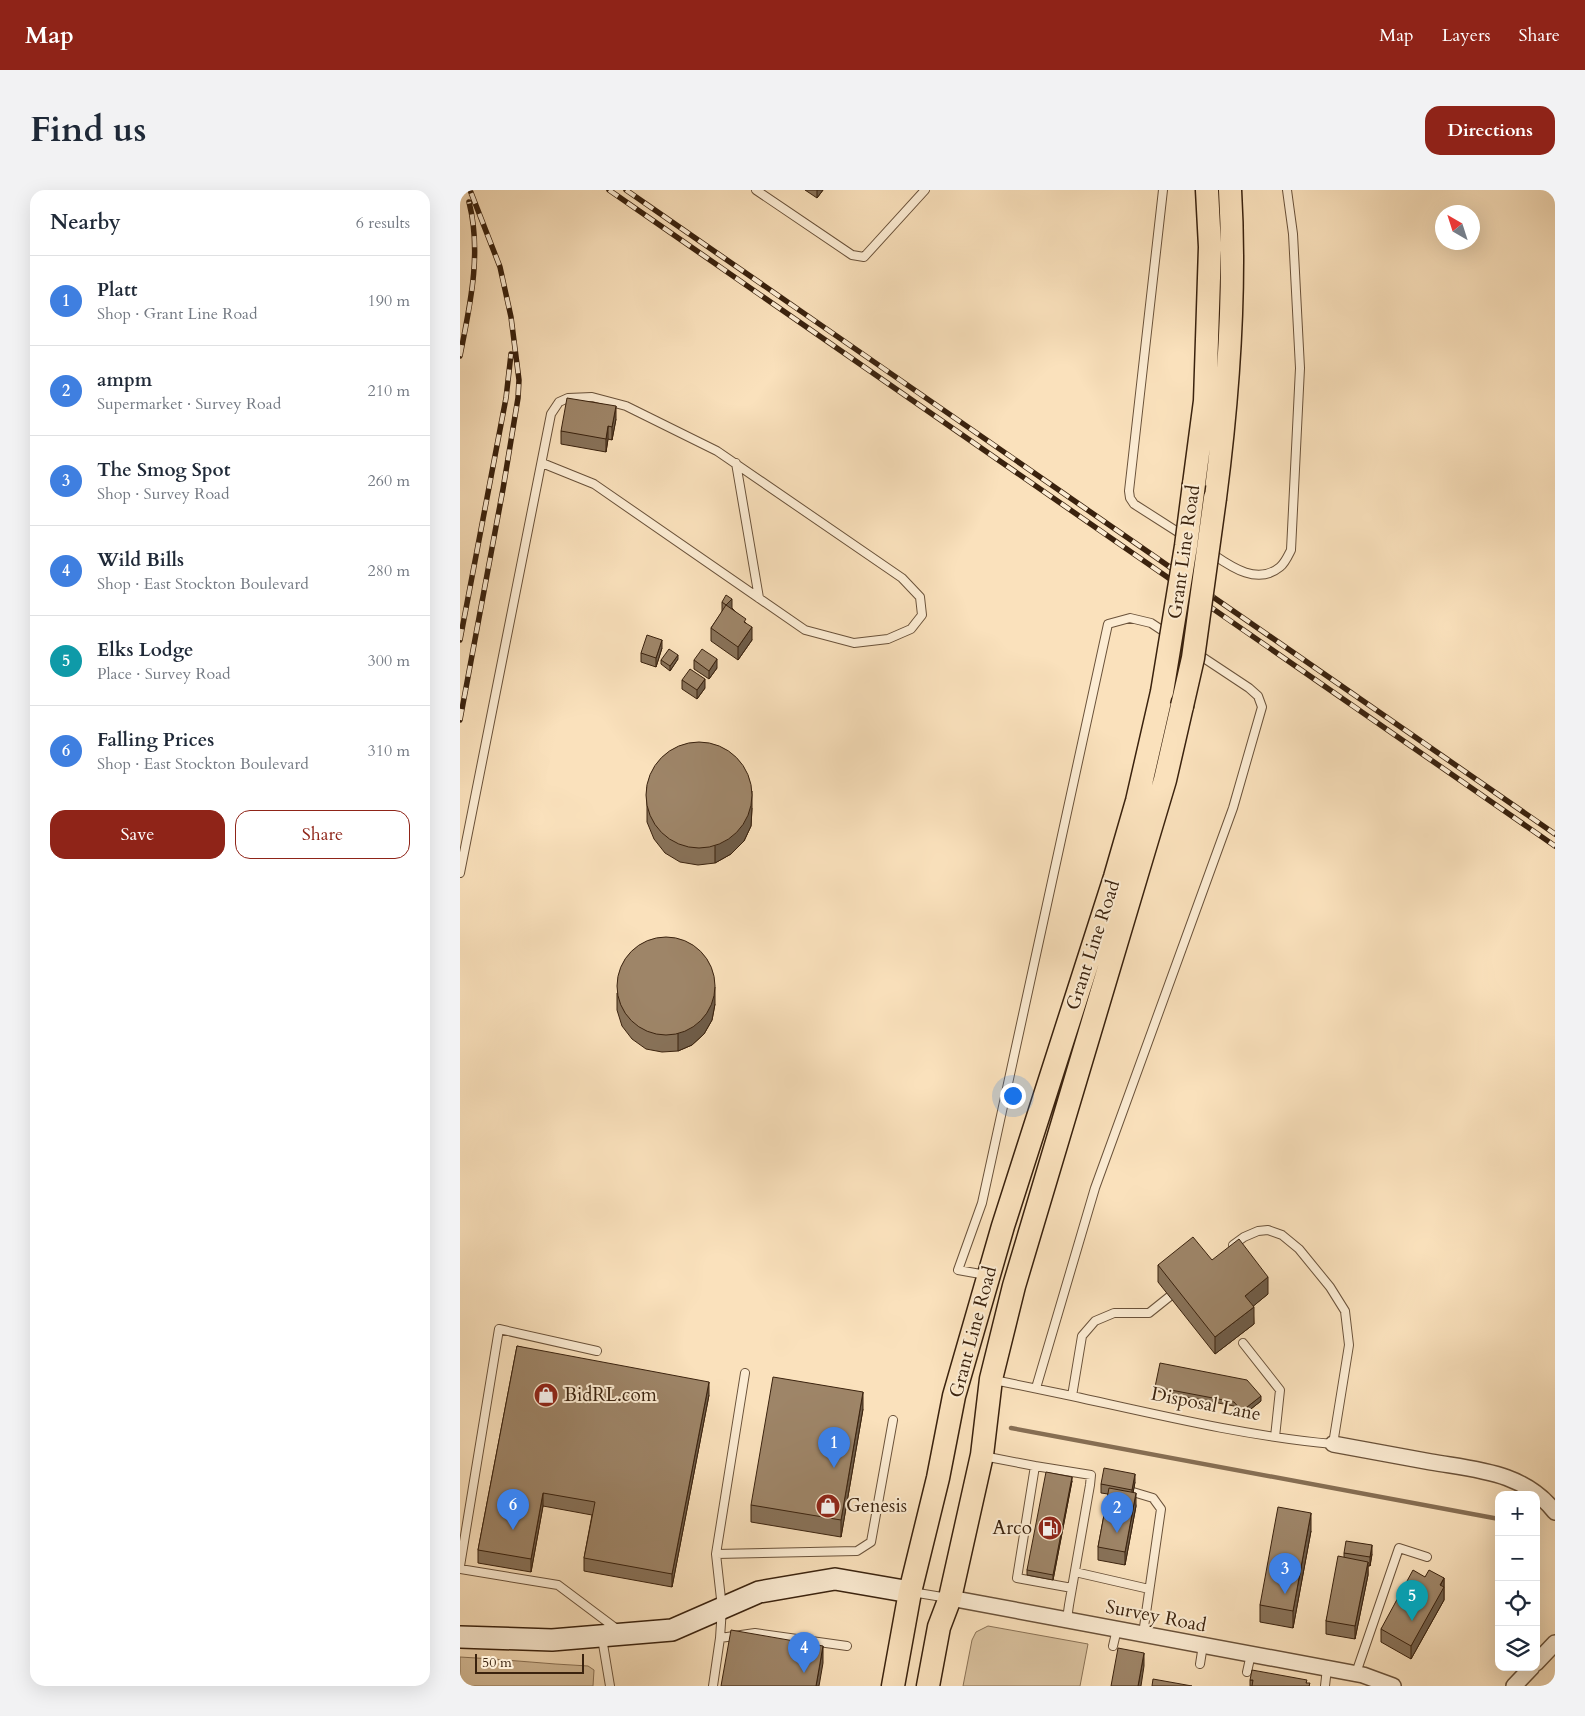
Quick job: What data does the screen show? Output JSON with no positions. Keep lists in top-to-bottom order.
{
  "streets": {
    "main road": ["Grant Line Road"],
    "street": ["Disposal Lane", "Survey Road"]
  },
  "crossings": [
    ["Grant Line Road", "Disposal Lane"],
    ["Grant Line Road", "Survey Road"]
  ],
  "places": {
    "shop": ["BidRL.com", "Genesis"],
    "fuel station": ["Arco"]
  },
  "scale_bar": "50 m",
  "north": "top left",
  "page": {
    "header": "Map",
    "nav": ["Map", "Layers", "Share"],
    "title": "Find us",
    "buttons": [
      "Directions",
      ["Save", "Share"]
    ],
    "heading": ["Nearby", "6 results"],
    "list": [
      {
        "mark": "1",
        "name": "Platt",
        "note": "Shop · Grant Line Road",
        "value": "190 m"
      },
      {
        "mark": "2",
        "name": "ampm",
        "note": "Supermarket · Survey Road",
        "value": "210 m"
      },
      {
        "mark": "3",
        "name": "The Smog Spot",
        "note": "Shop · Survey Road",
        "value": "260 m"
      },
      {
        "mark": "4",
        "name": "Wild Bills",
        "note": "Shop · East Stockton Boulevard",
        "value": "280 m"
      },
      {
        "mark": "5",
        "name": "Elks Lodge",
        "note": "Place · Survey Road",
        "value": "300 m"
      },
      {
        "mark": "6",
        "name": "Falling Prices",
        "note": "Shop · East Stockton Boulevard",
        "value": "310 m"
      }
    ],
    "pins": [
      "1",
      "6",
      "2",
      "3",
      "5",
      "4"
    ],
    "map_buttons": ["+", "−"],
    "scale": "50 m"
  }
}
